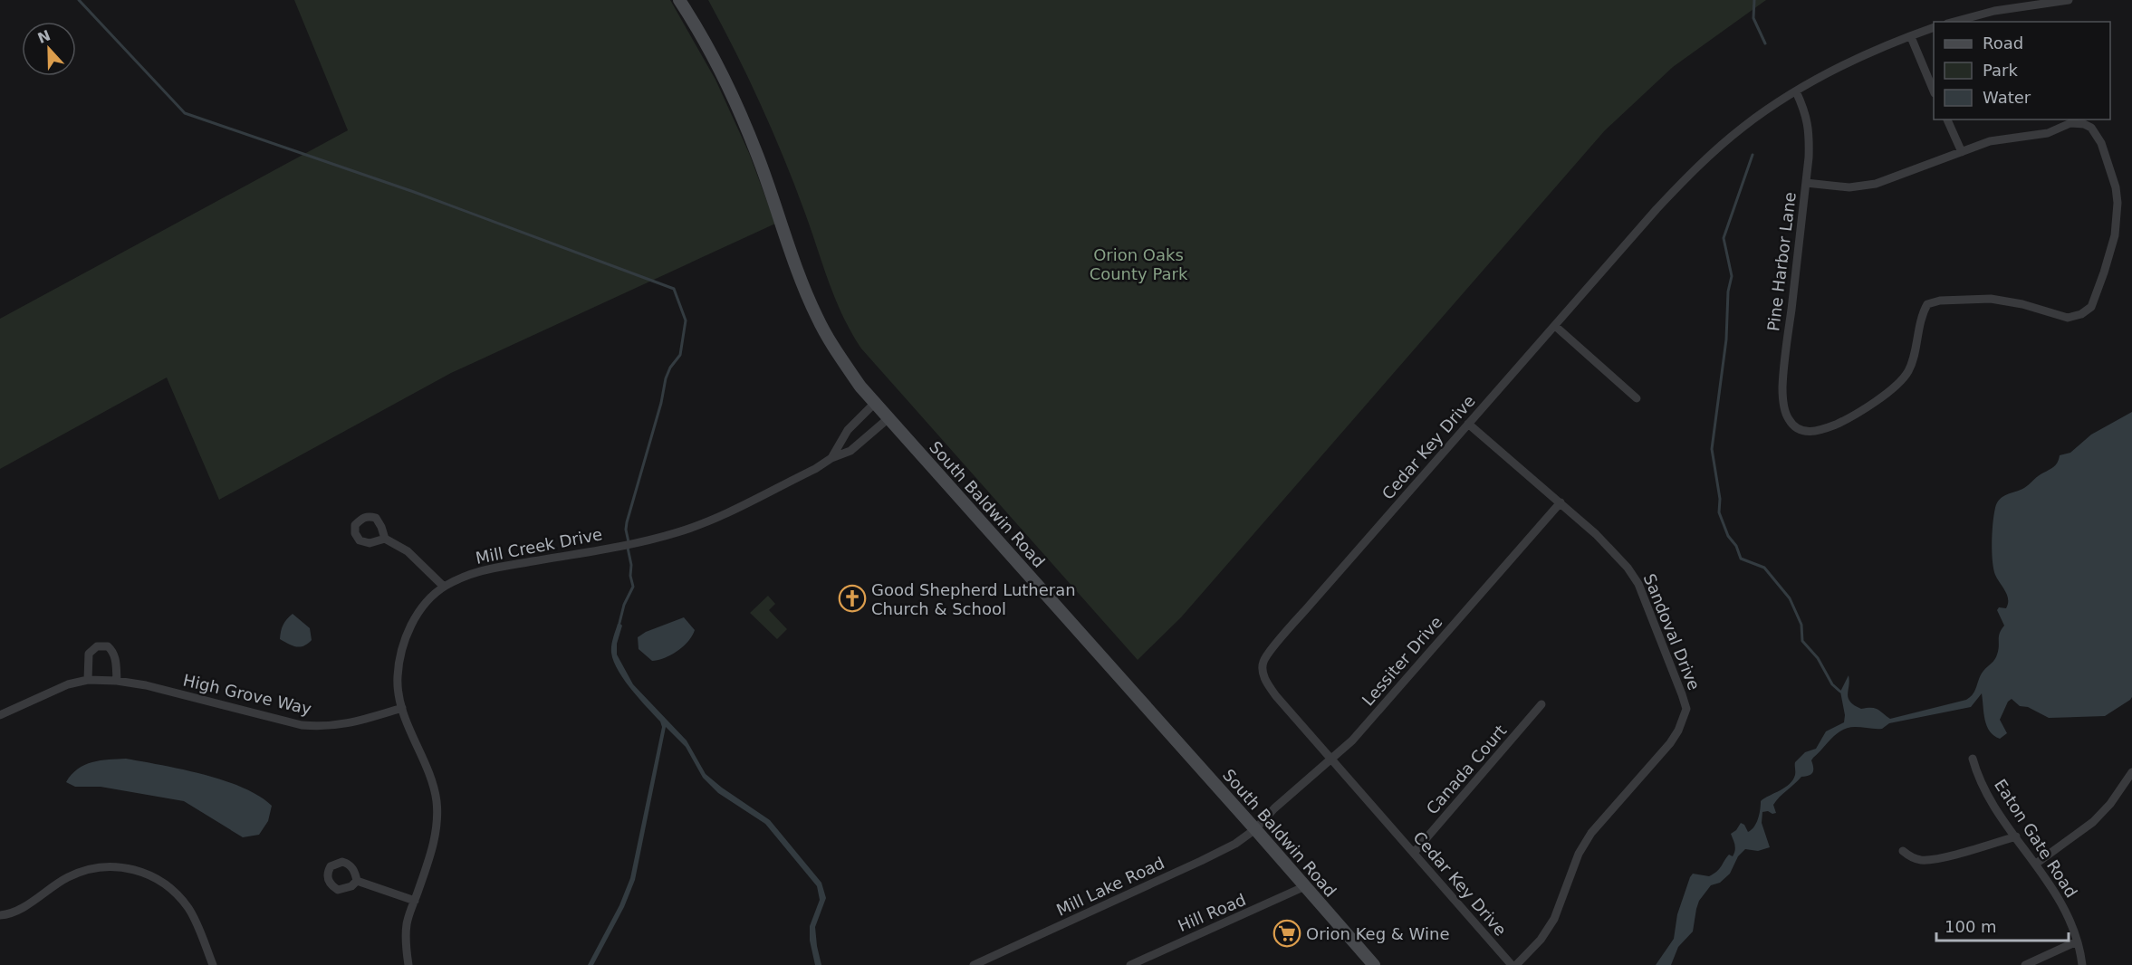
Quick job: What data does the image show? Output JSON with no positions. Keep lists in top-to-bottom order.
{
  "streets": {
    "main road": ["South Baldwin Road"],
    "street": [
      "Pine Harbor Lane",
      "Cedar Key Drive",
      "Mill Creek Drive",
      "Sandoval Drive",
      "Lessiter Drive",
      "High Grove Way",
      "Canada Court",
      "Eaton Gate Road",
      "Mill Lake Road",
      "Hill Road"
    ]
  },
  "crossings": [
    ["Pine Harbor Lane", "Cedar Key Drive"],
    ["Cedar Key Drive", "Sandoval Drive"],
    ["Cedar Key Drive", "Lessiter Drive"],
    ["Cedar Key Drive", "Canada Court"],
    ["South Baldwin Road", "Mill Creek Drive"],
    ["South Baldwin Road", "Lessiter Drive"],
    ["South Baldwin Road", "Mill Lake Road"],
    ["South Baldwin Road", "Hill Road"],
    ["Mill Creek Drive", "High Grove Way"],
    ["Sandoval Drive", "Lessiter Drive"],
    ["Lessiter Drive", "Mill Lake Road"]
  ],
  "parks": ["Orion Oaks County Park"],
  "places": {
    "church": ["Good Shepherd Lutheran Church & School"],
    "supermarket": ["Orion Keg & Wine"]
  },
  "legend": ["Road", "Park", "Water"],
  "scale_bar": "100 m",
  "north": "top"
}
